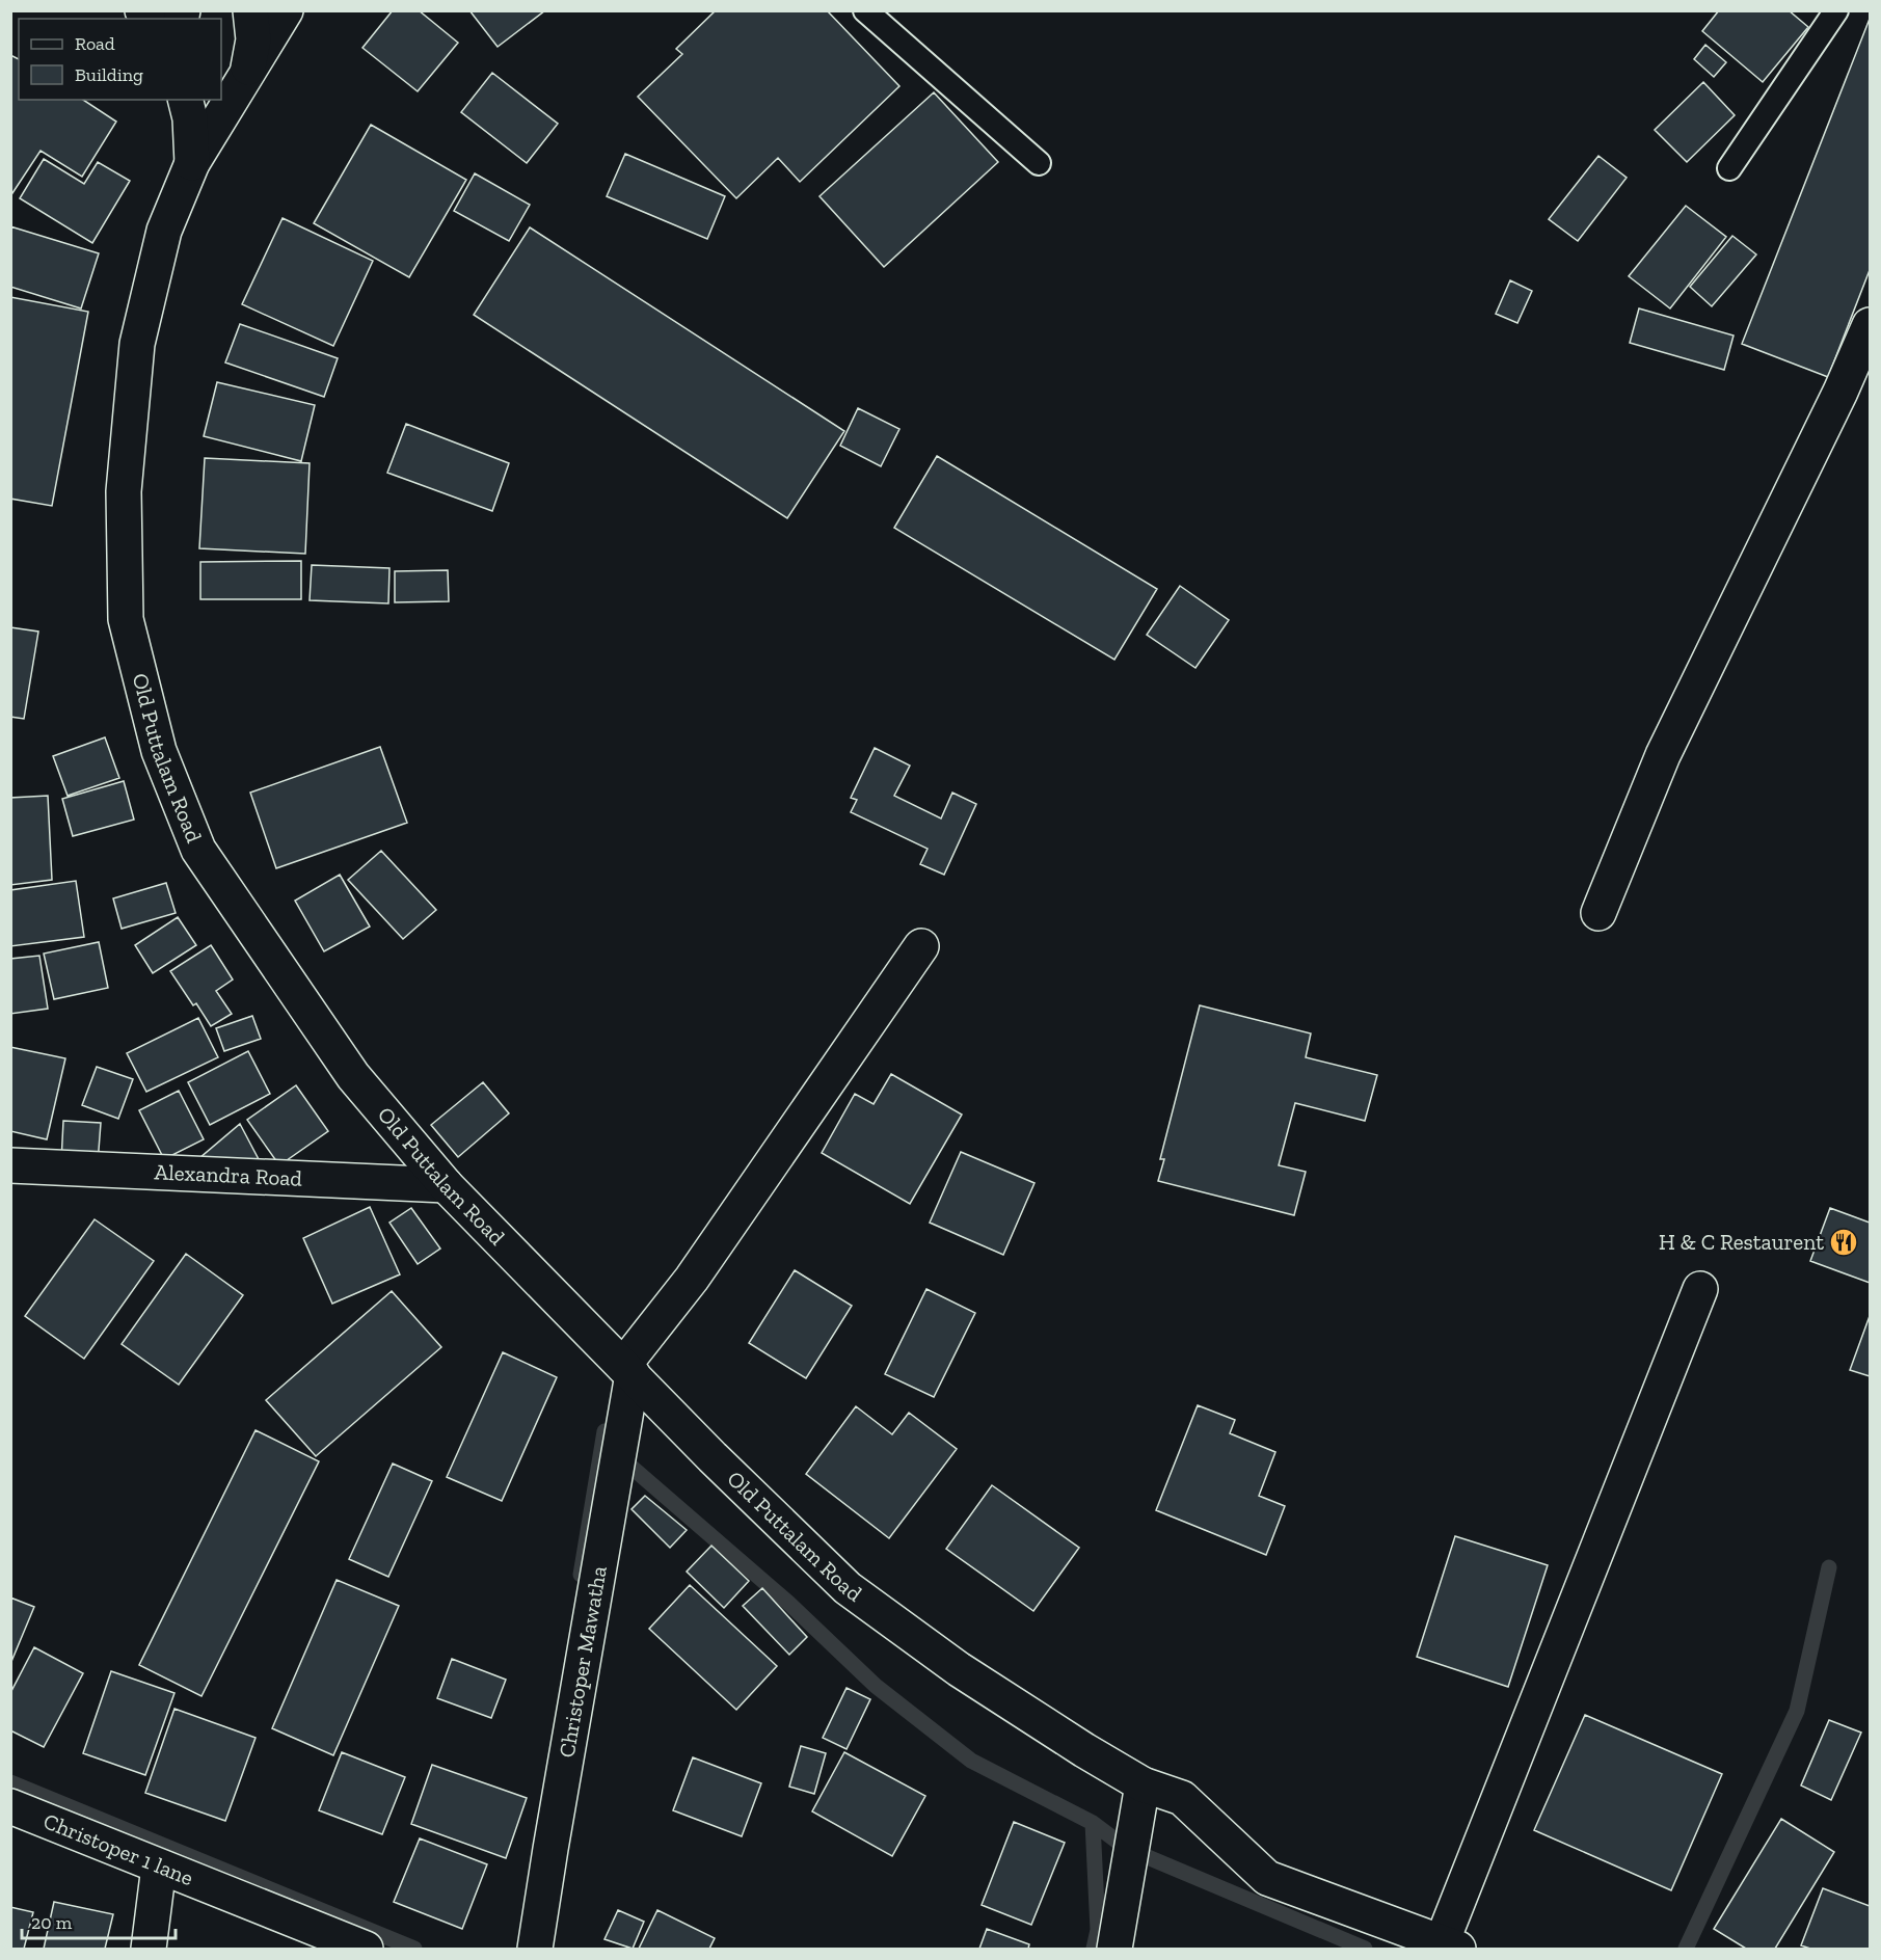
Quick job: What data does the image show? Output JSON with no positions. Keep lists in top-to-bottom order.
{
  "streets": {
    "street": [
      "Old Puttalam Road",
      "Alexandra Road",
      "Christoper Mawatha",
      "Christoper 1 lane"
    ]
  },
  "crossings": [
    ["Old Puttalam Road", "Alexandra Road"],
    ["Old Puttalam Road", "Christoper Mawatha"]
  ],
  "places": {
    "restaurant": ["H & C Restaurent"]
  },
  "legend": ["Road", "Building"],
  "scale_bar": "20 m"
}
